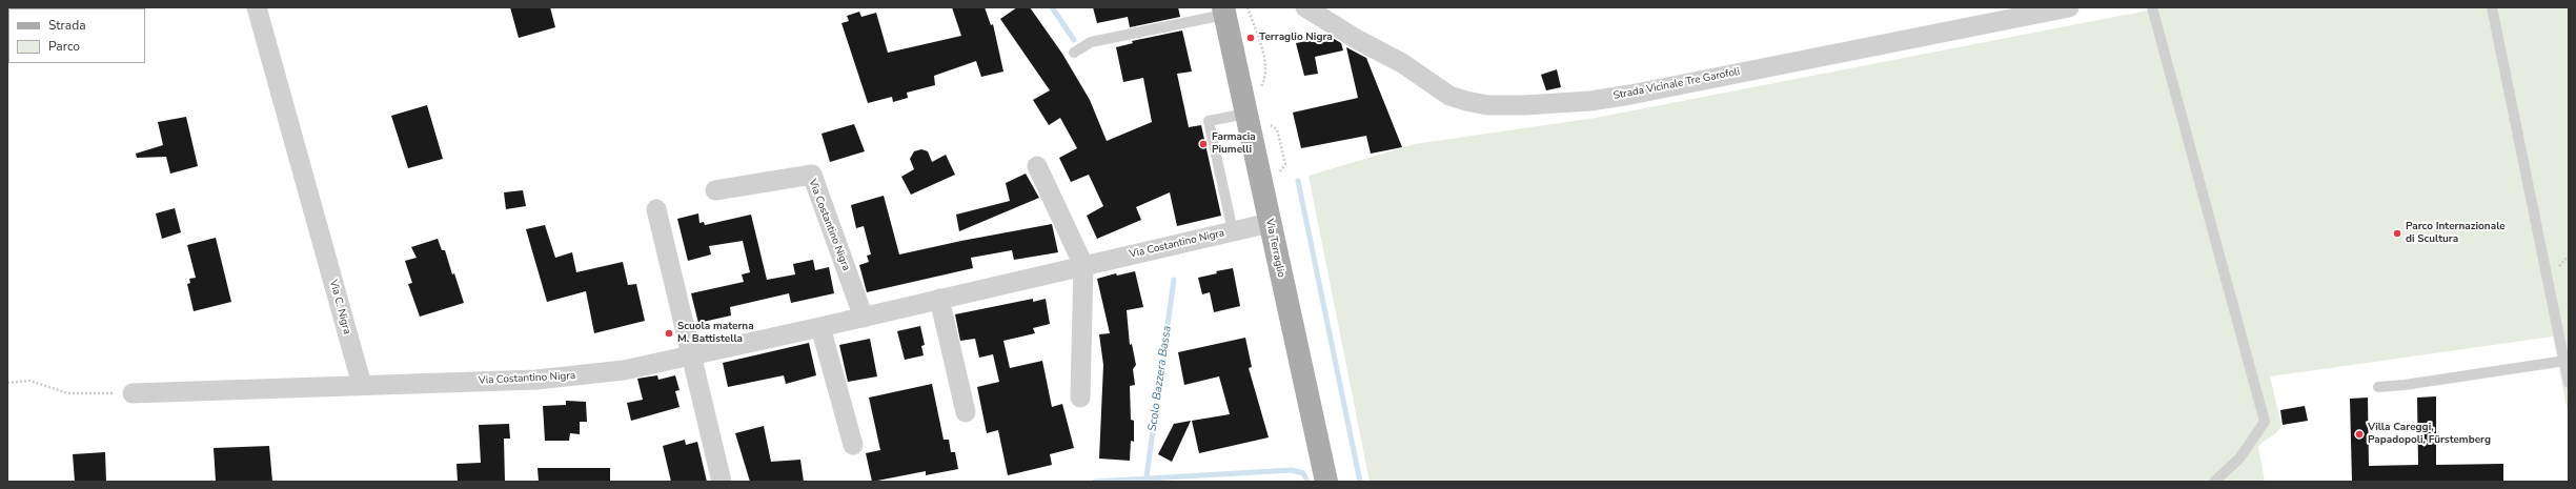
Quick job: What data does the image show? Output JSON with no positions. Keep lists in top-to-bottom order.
{
  "streets": {
    "main road": ["Via Terraglio"],
    "street": ["Strada Vicinale Tre Garofoli", "Via Costantino Nigra", "Via C. Nigra"]
  },
  "crossings": [
    ["Via Costantino Nigra", "Via Terraglio"],
    ["Via Costantino Nigra", "Via C. Nigra"]
  ],
  "water": ["Scolo Bazzera Bassa"],
  "places": [
    "Terraglio Nigra",
    "Farmacia Piumelli",
    "Parco Internazionale di Scultura",
    "Scuola materna M. Battistella",
    "Villa Careggi, Papadopoli, Fürstemberg"
  ],
  "legend": ["Strada", "Parco"]
}
